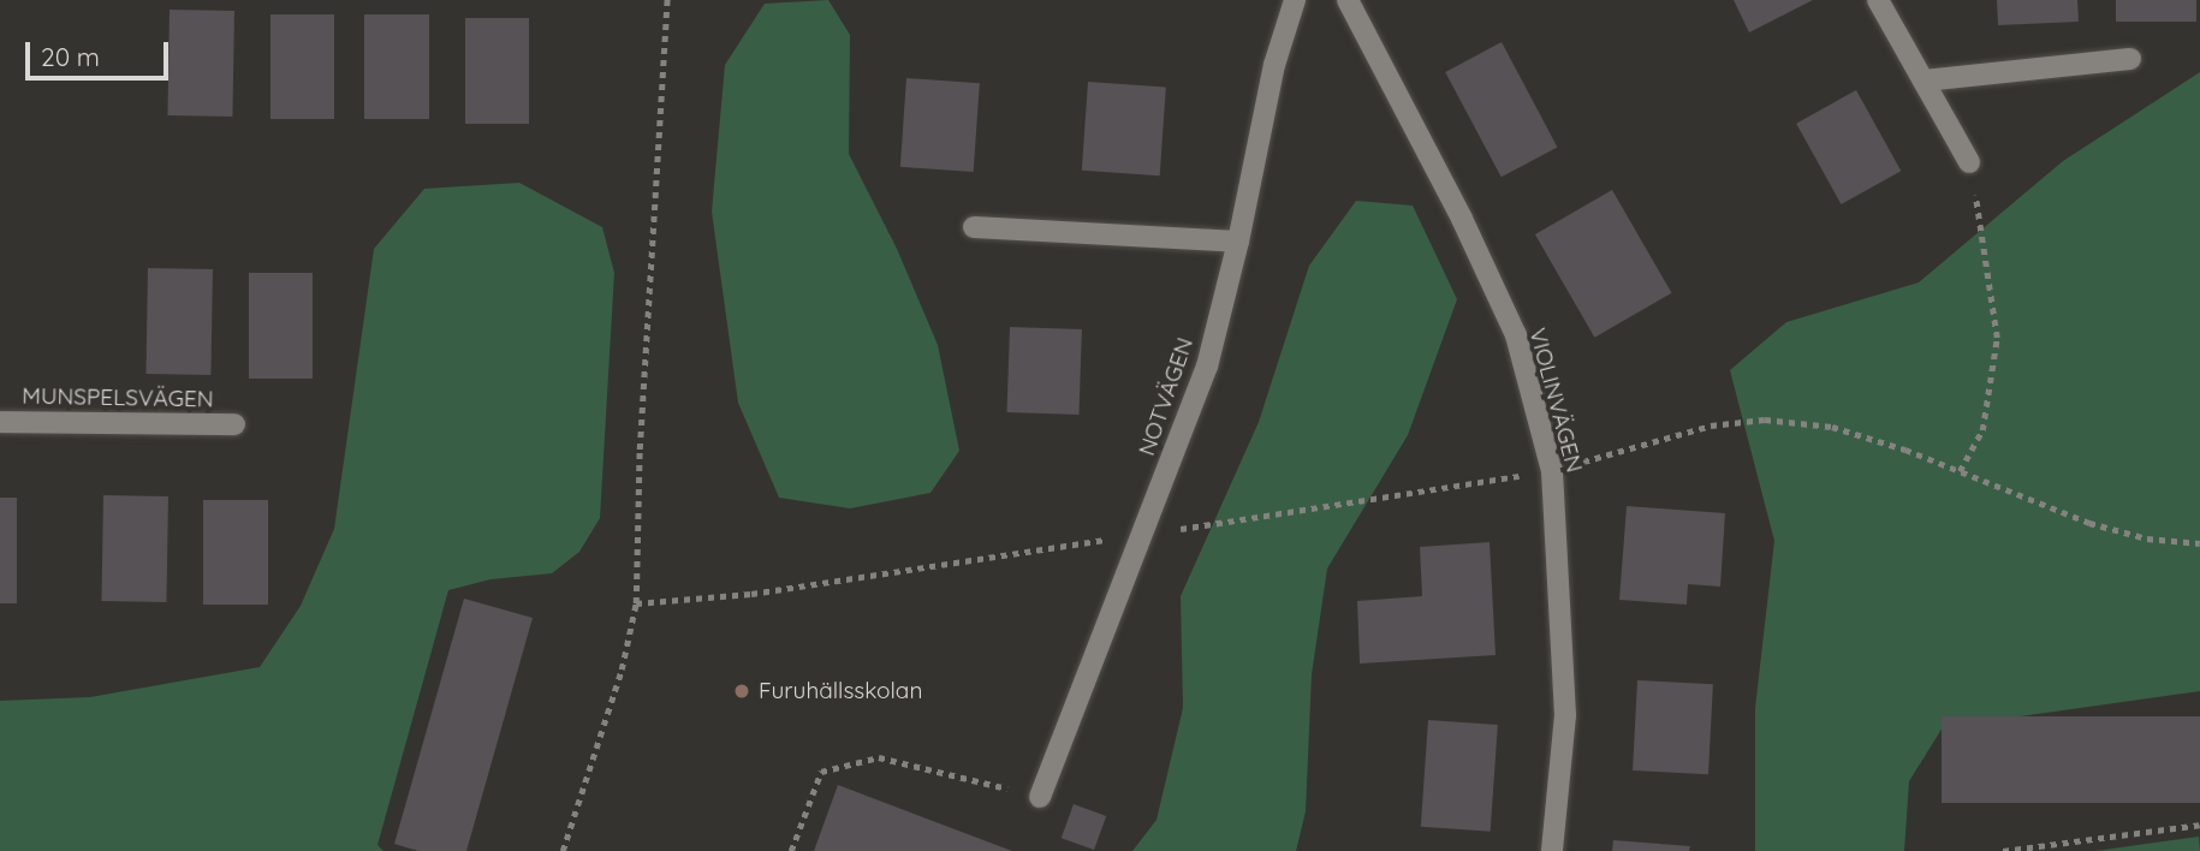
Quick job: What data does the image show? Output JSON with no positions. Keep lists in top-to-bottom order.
{
  "streets": {
    "street": ["NOTVÄGEN", "MUNSPELSVÄGEN", "VIOLINVÄGEN"]
  },
  "places": ["Furuhällsskolan"],
  "scale_bar": "20 m"
}
